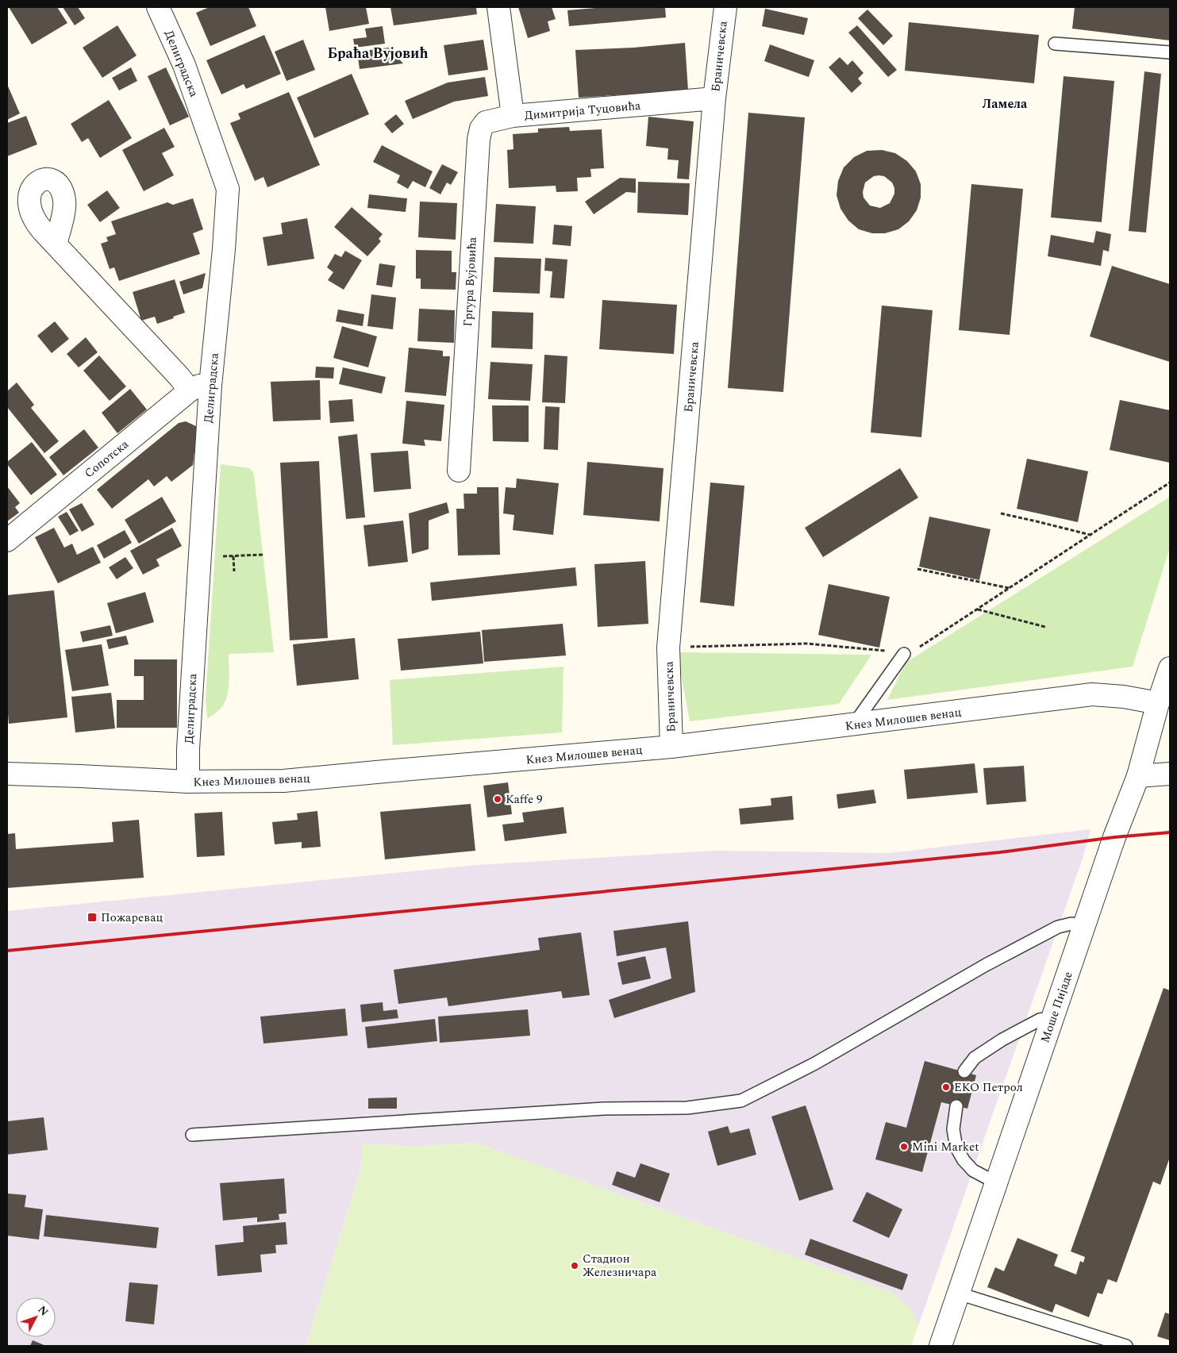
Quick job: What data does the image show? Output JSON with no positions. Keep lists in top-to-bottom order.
{
  "streets": {
    "street": [
      "Браничевска",
      "Делиградска",
      "Димитрија Туцовића",
      "Гргура Вујовића",
      "Сопотска",
      "Кнез Милошев венац",
      "Моше Пијаде"
    ]
  },
  "crossings": [
    ["Браничевска", "Димитрија Туцовића"],
    ["Браничевска", "Кнез Милошев венац"],
    ["Делиградска", "Сопотска"],
    ["Делиградска", "Кнез Милошев венац"],
    ["Димитрија Туцовића", "Гргура Вујовића"],
    ["Кнез Милошев венац", "Моше Пијаде"]
  ],
  "districts": ["Браћа Вујовић", "Ламела"],
  "places": {
    "other": [
      "Kaffe 9",
      "ЕКО Петрол",
      "Mini Market",
      "Стадион Железничара"
    ],
    "transit": ["Пожаревац"]
  },
  "north": "top right"
}
